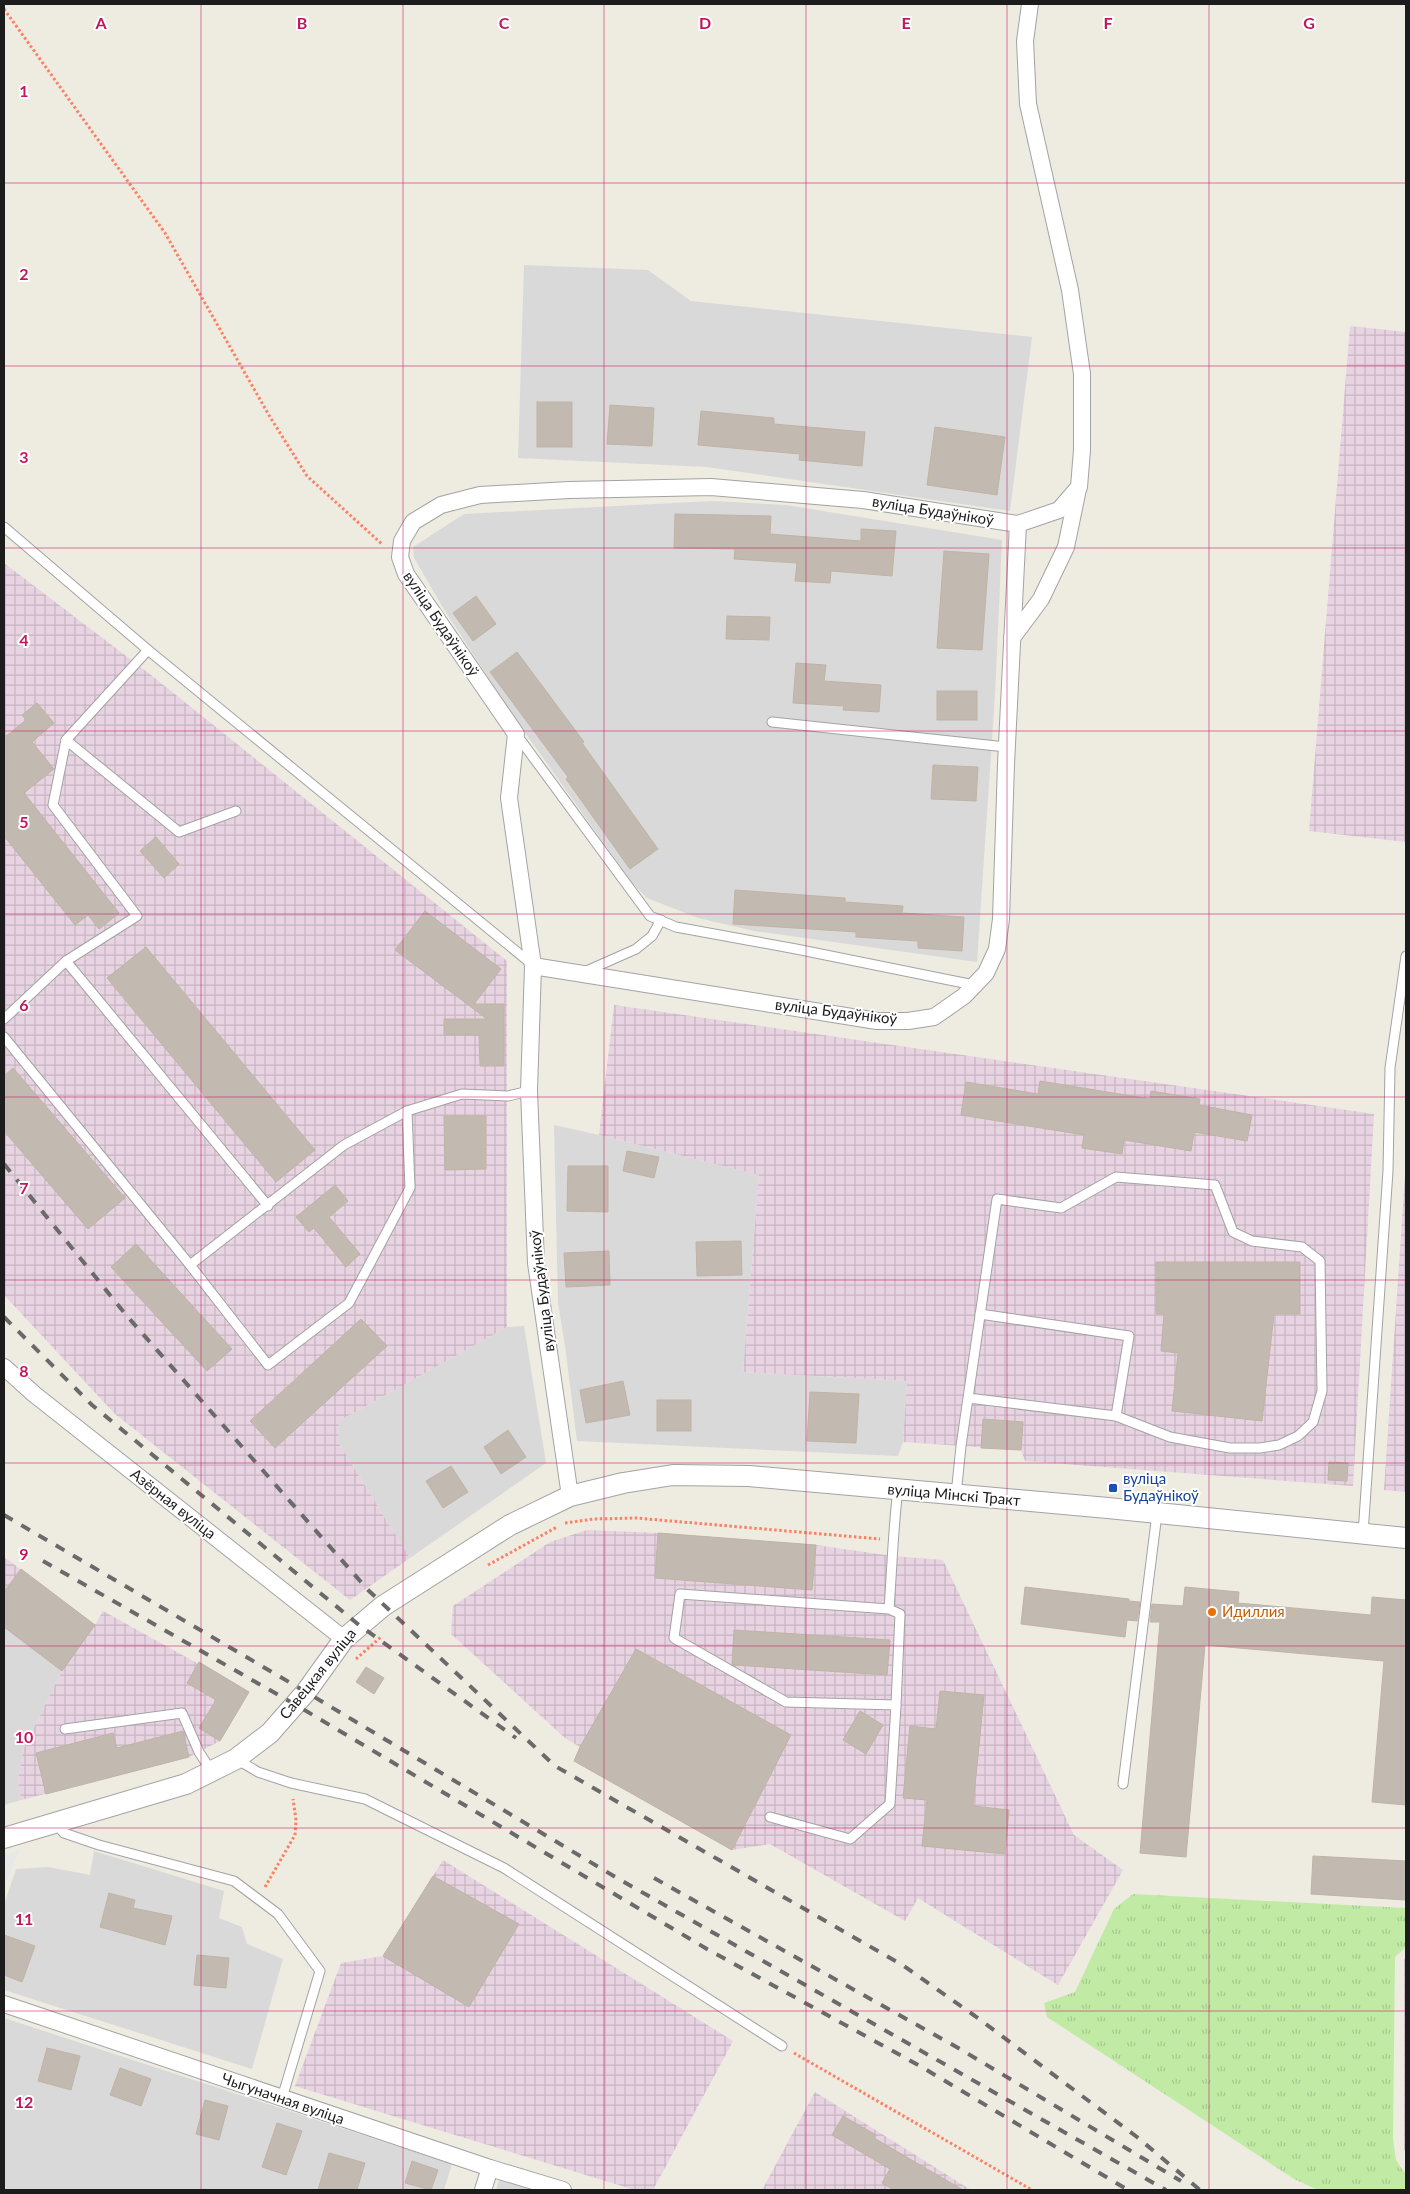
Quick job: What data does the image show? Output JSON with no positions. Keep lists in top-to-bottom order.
{
  "streets": {
    "street": [
      "вуліца Будаўнікоў",
      "вуліца Мінскі Тракт",
      "Азёрная вуліца",
      "Савецкая вуліца",
      "Чыгуначная вуліца"
    ]
  },
  "crossings": [
    ["вуліца Будаўнікоў", "вуліца Мінскі Тракт"],
    ["вуліца Мінскі Тракт", "Савецкая вуліца"],
    ["Азёрная вуліца", "Савецкая вуліца"]
  ],
  "places": {
    "transit": ["вуліца Будаўнікоў"],
    "other": ["Идиллия"]
  },
  "grid": {
    "columns": [
      "A",
      "B",
      "C",
      "D",
      "E",
      "F",
      "G"
    ],
    "rows": [
      "1",
      "2",
      "3",
      "4",
      "5",
      "6",
      "7",
      "8",
      "9",
      "10",
      "11",
      "12"
    ]
  }
}
